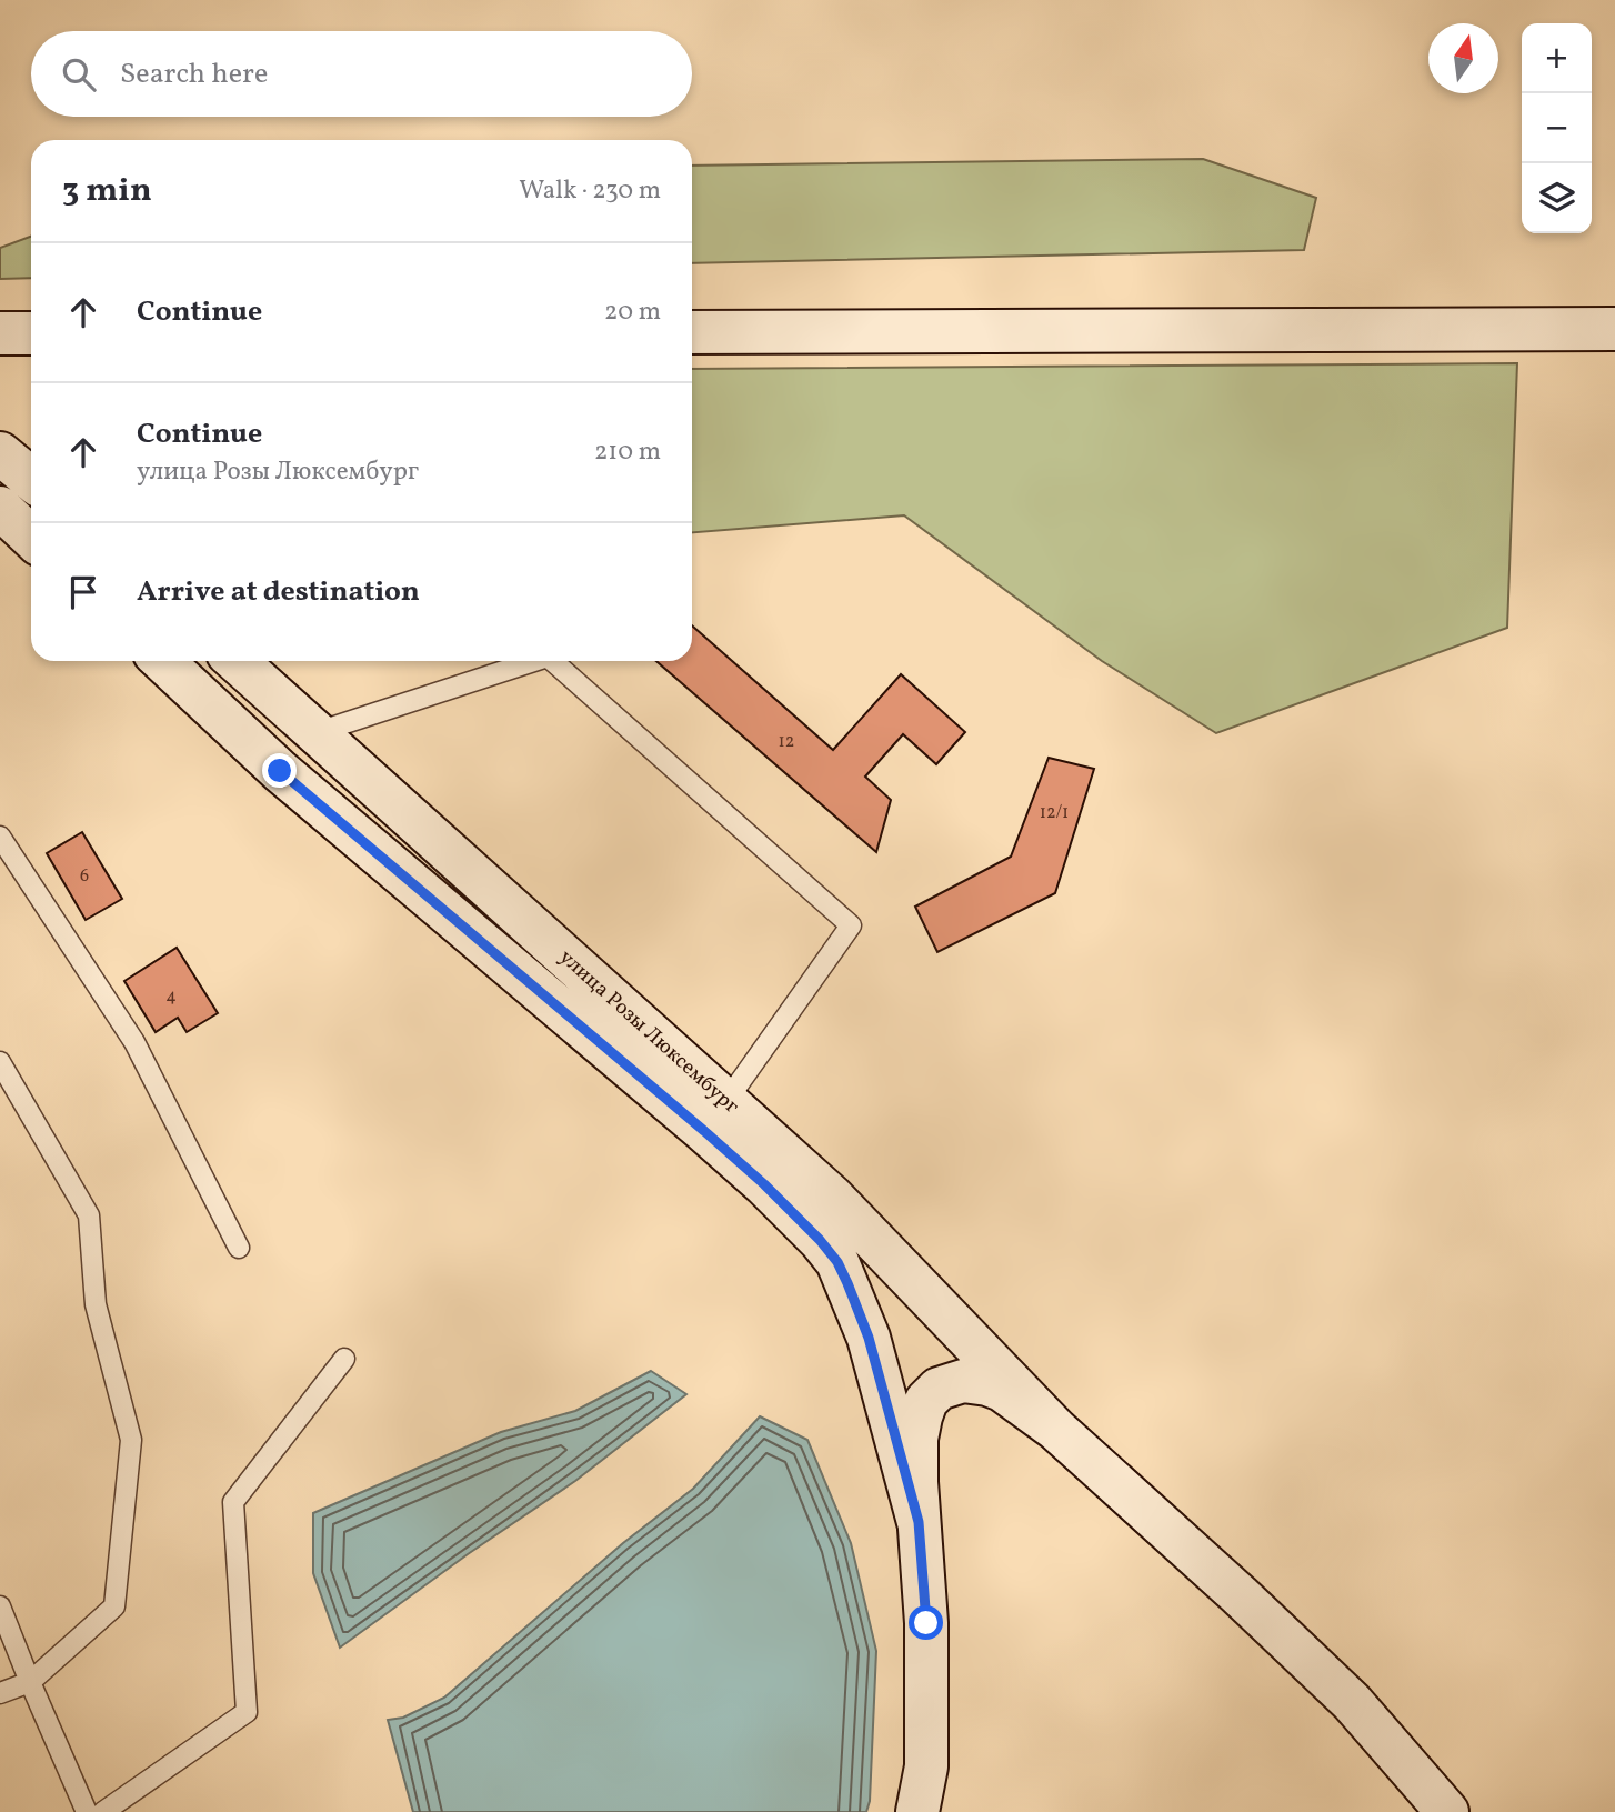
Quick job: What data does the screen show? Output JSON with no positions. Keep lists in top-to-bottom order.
{
  "streets": {
    "main road": ["улица Розы Люксембург"]
  },
  "house_numbers": [
    "12",
    "12/1",
    "6",
    "4"
  ],
  "north": "top",
  "page": {
    "map_buttons": ["+", "−"],
    "search": "Search here",
    "heading": ["3 min", "Walk · 230 m"],
    "list": [
      ["Continue", "20 m"],
      ["Continue", "улица Розы Люксембург", "210 m"],
      "Arrive at destination"
    ]
  }
}
